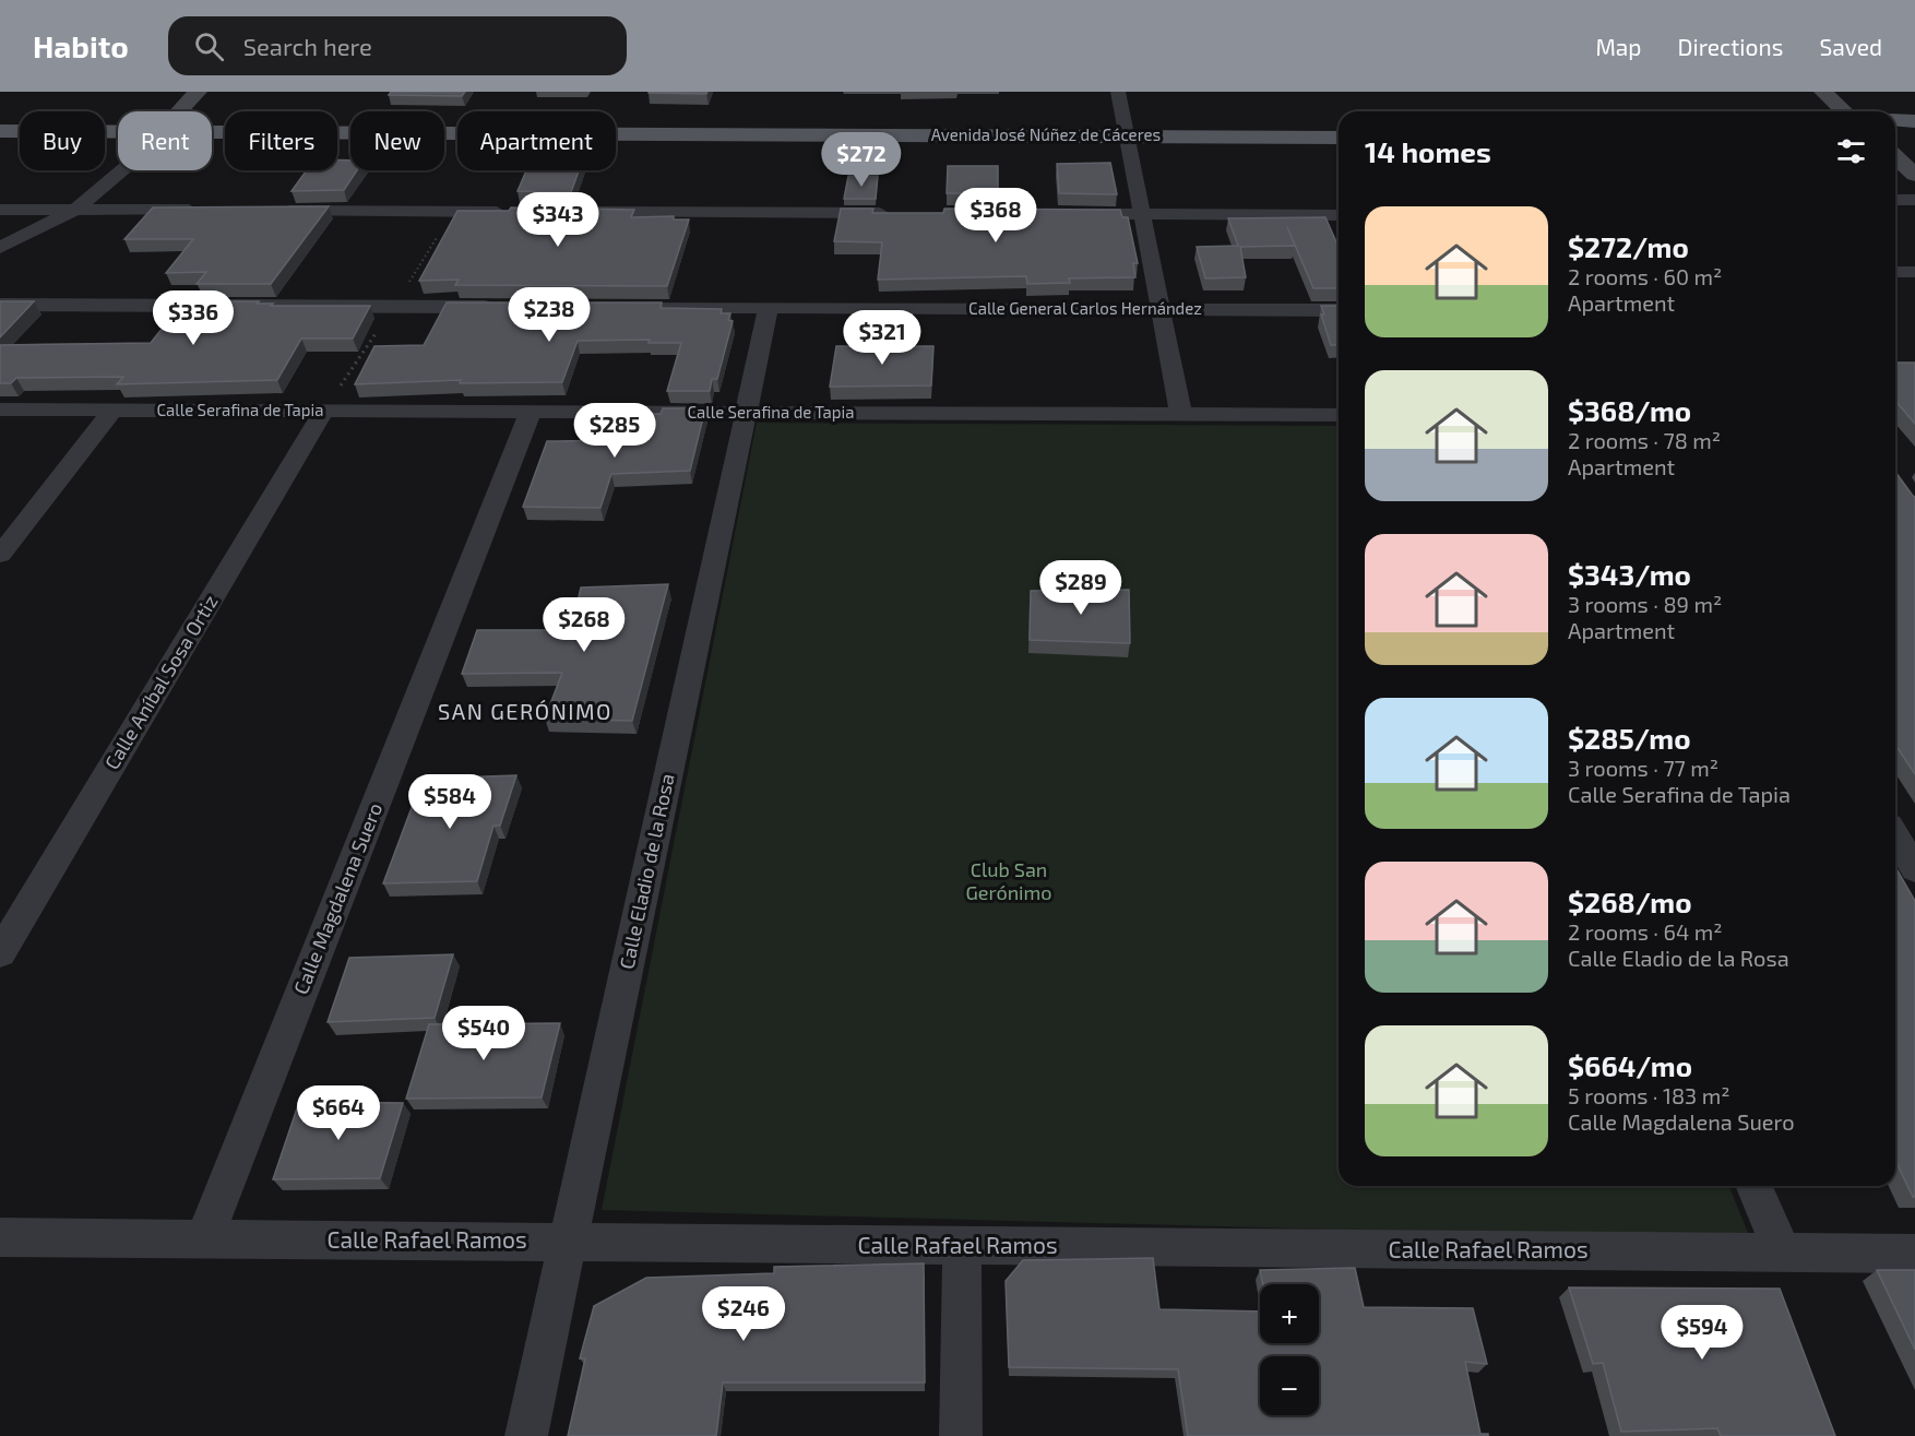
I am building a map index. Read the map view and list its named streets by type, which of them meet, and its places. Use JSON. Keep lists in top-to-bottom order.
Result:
{
  "streets": {
    "main road": ["Avenida José Núñez de Cáceres"],
    "street": [
      "Calle General Carlos Hernández",
      "Calle Serafina de Tapia",
      "Calle Aníbal Sosa Ortiz",
      "Calle Eladio de la Rosa",
      "Calle Magdalena Suero",
      "Calle Rafael Ramos"
    ]
  },
  "crossings": [
    ["Calle General Carlos Hernández", "Calle Eladio de la Rosa"],
    ["Calle Serafina de Tapia", "Calle Aníbal Sosa Ortiz"],
    ["Calle Serafina de Tapia", "Calle Eladio de la Rosa"],
    ["Calle Serafina de Tapia", "Calle Magdalena Suero"],
    ["Calle Eladio de la Rosa", "Calle Rafael Ramos"],
    ["Calle Magdalena Suero", "Calle Rafael Ramos"]
  ],
  "districts": ["SAN GERÓNIMO"],
  "parks": ["Club San Gerónimo"],
  "page": {
    "header": "Habito",
    "search": "Search here",
    "nav": ["Map", "Directions", "Saved"],
    "chip": [
      "Buy",
      "Rent",
      "Filters",
      "New",
      "Apartment"
    ],
    "heading": "14 homes",
    "price": [
      "$272",
      "$368",
      "$343",
      "$238",
      "$336",
      "$321",
      "$285",
      "$289",
      "$268",
      "$584",
      "$540",
      "$664",
      "$246",
      "$594"
    ],
    "list": [
      {
        "name": "$272/mo",
        "note": "2 rooms · 60 m² · Apartment"
      },
      {
        "name": "$368/mo",
        "note": "2 rooms · 78 m² · Apartment"
      },
      {
        "name": "$343/mo",
        "note": "3 rooms · 89 m² · Apartment"
      },
      {
        "name": "$285/mo",
        "note": "3 rooms · 77 m² · Calle Serafina de Tapia"
      },
      {
        "name": "$268/mo",
        "note": "2 rooms · 64 m² · Calle Eladio de la Rosa"
      },
      {
        "name": "$664/mo",
        "note": "5 rooms · 183 m² · Calle Magdalena Suero"
      }
    ],
    "map_buttons": ["+", "−"]
  }
}
